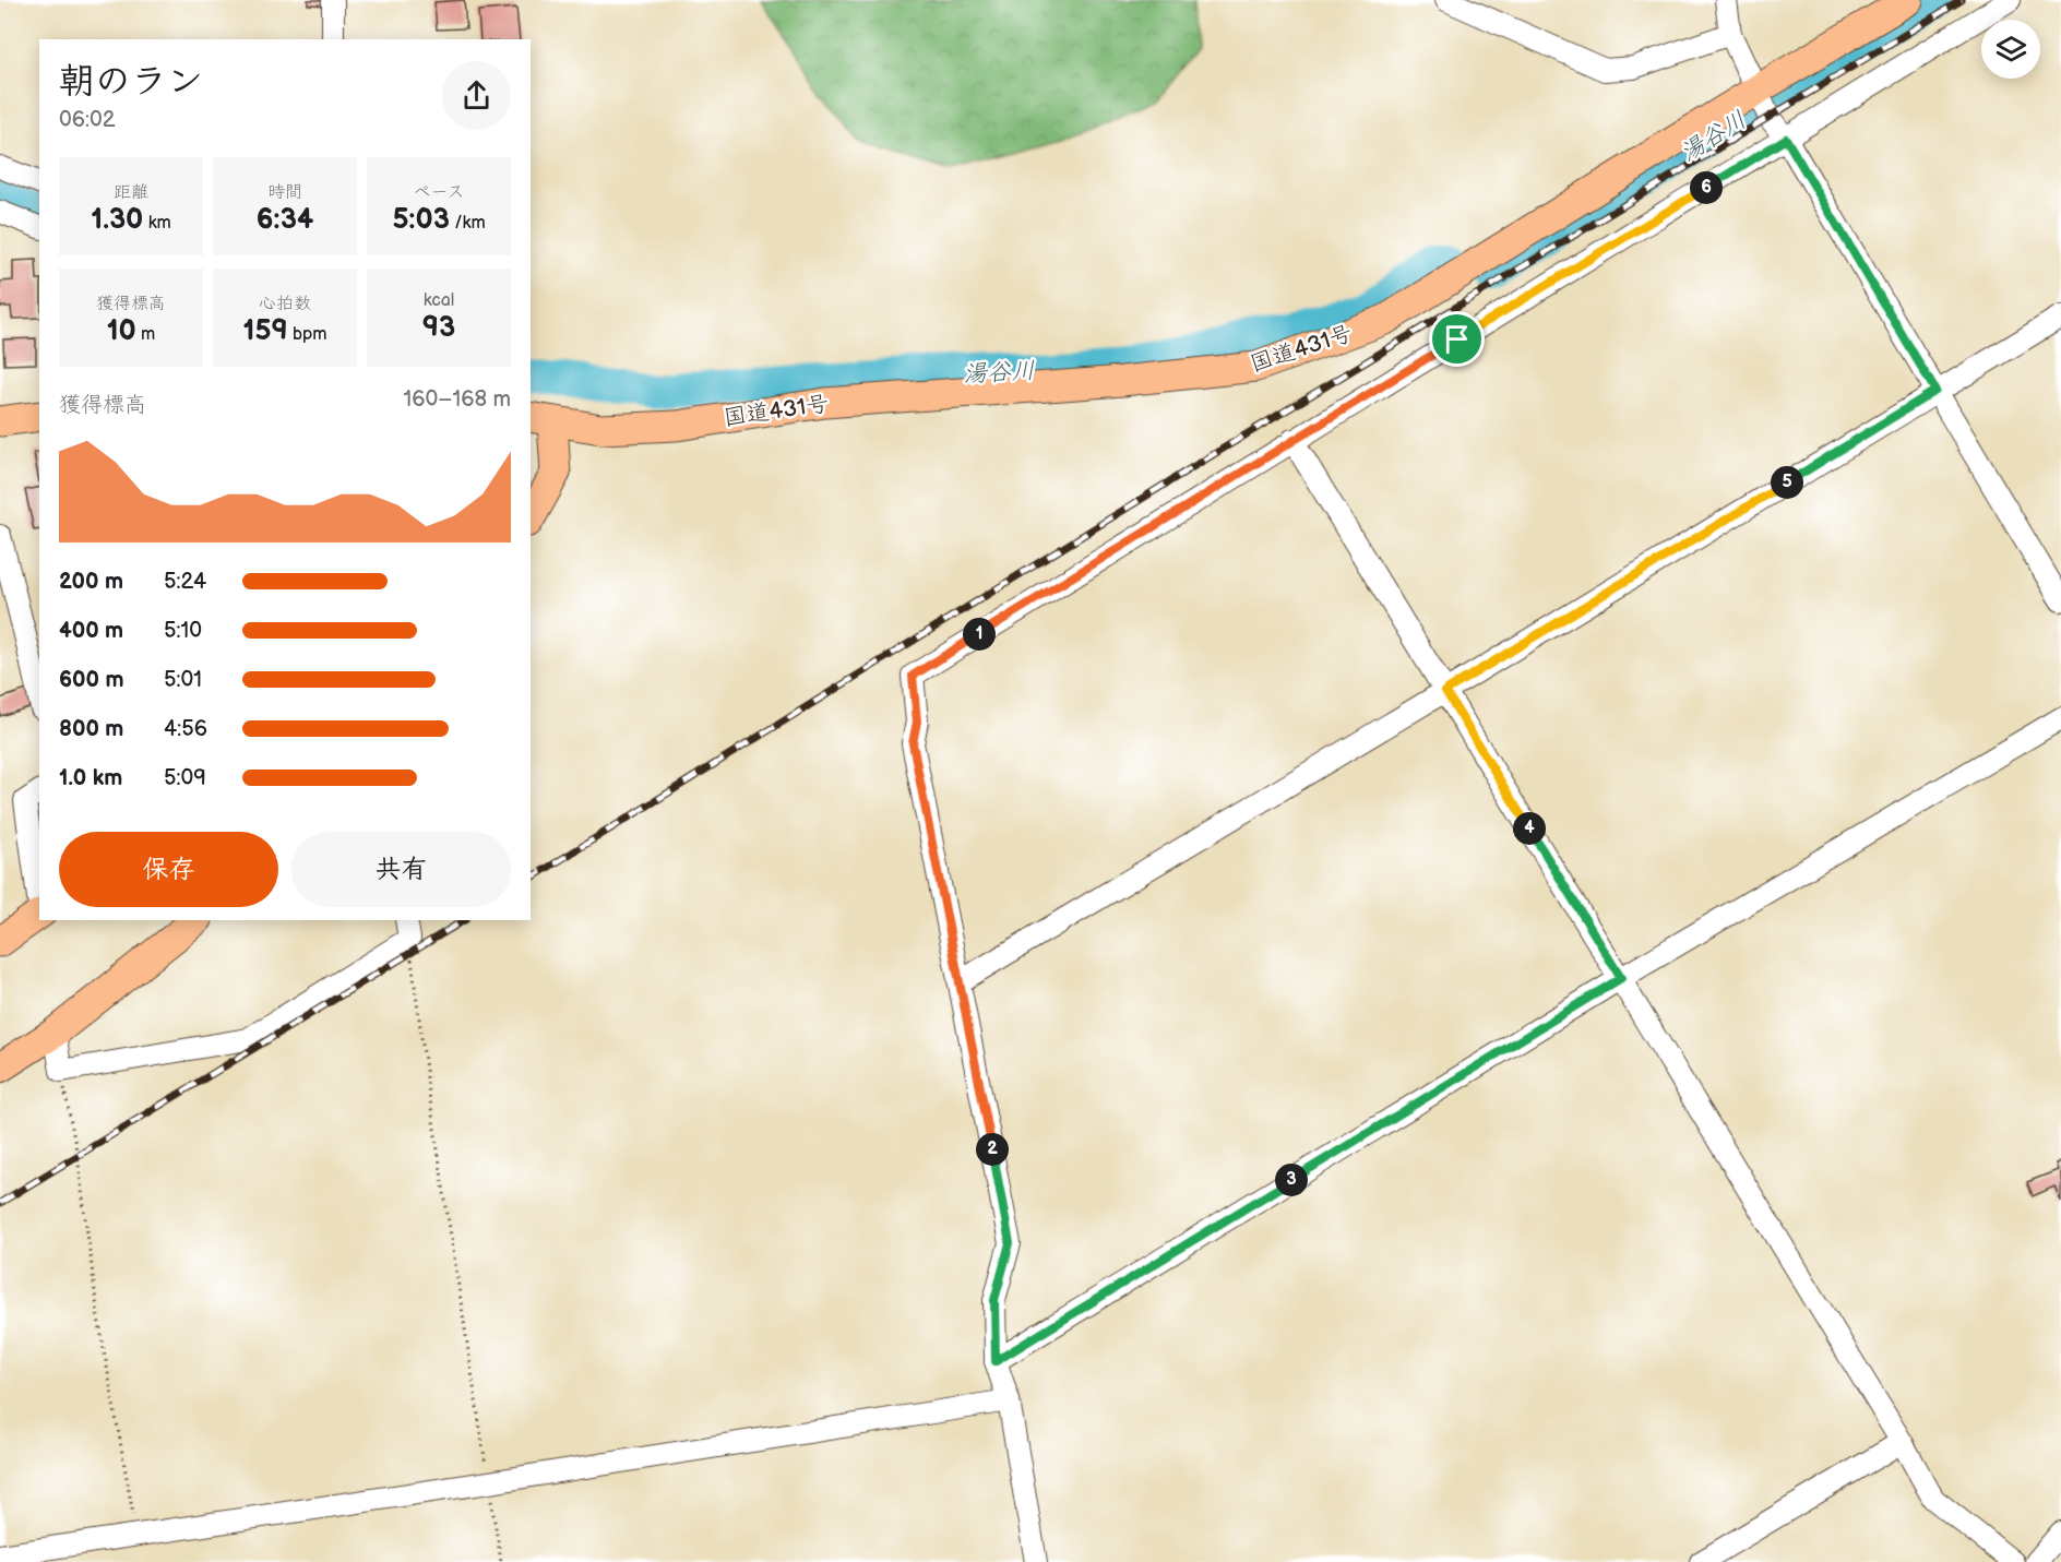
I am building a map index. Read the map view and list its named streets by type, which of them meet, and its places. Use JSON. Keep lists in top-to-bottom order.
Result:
{
  "streets": {
    "highway": ["国道431号"]
  },
  "water": ["湯谷川"],
  "page": {
    "heading": ["朝のラン", "06:02"],
    "stats": [
      ["距離", "1.30 km"],
      ["時間", "6:34"],
      ["ペース", "5:03 /km"],
      ["獲得標高", "10 m"],
      ["心拍数", "159 bpm"],
      ["kcal", "93"]
    ],
    "pins": [
      "6",
      "5",
      "1",
      "4",
      "2",
      "3"
    ],
    "chart": ["獲得標高", "160–168 m"],
    "list": [
      {
        "name": "200 m",
        "note": "5:24"
      },
      {
        "name": "400 m",
        "note": "5:10"
      },
      {
        "name": "600 m",
        "note": "5:01"
      },
      {
        "name": "800 m",
        "note": "4:56"
      },
      {
        "name": "1.0 km",
        "note": "5:09"
      }
    ],
    "buttons": ["保存", "共有"]
  }
}
